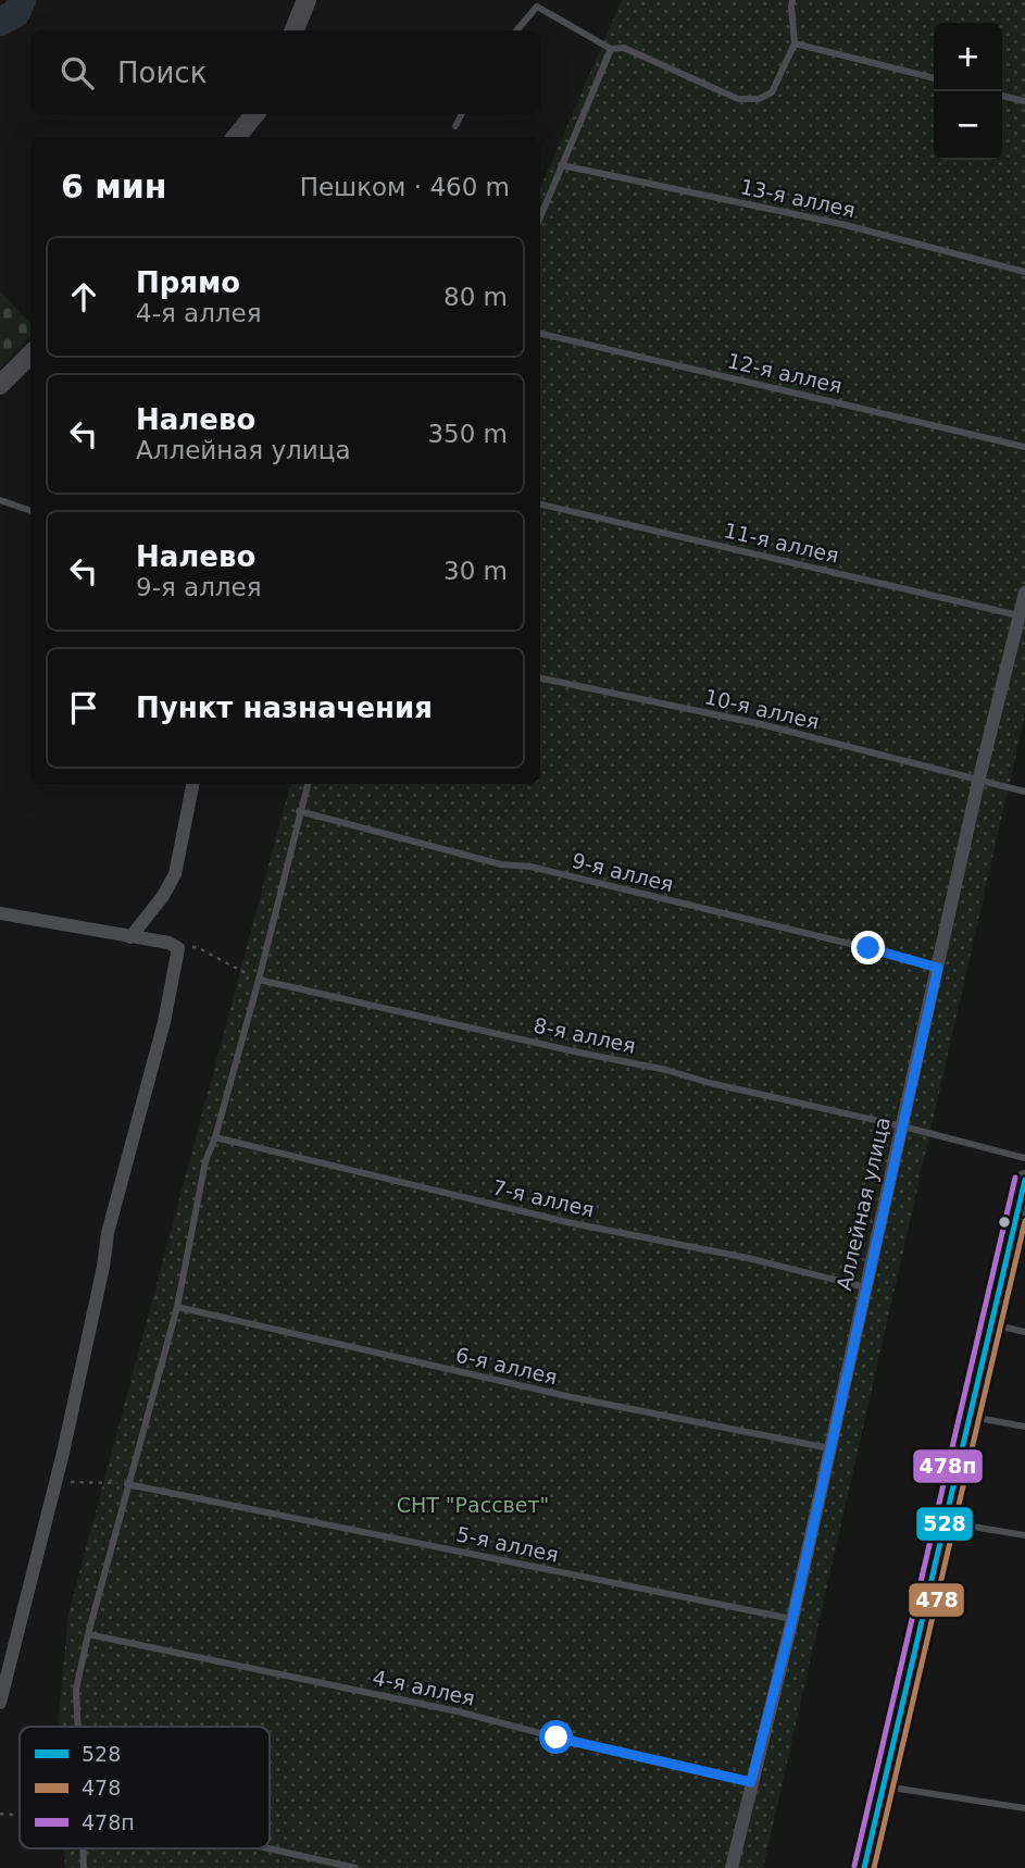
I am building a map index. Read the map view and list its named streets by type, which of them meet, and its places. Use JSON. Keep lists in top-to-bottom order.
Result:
{
  "streets": {
    "street": ["Аллейная улица"],
    "lane": [
      "13-я аллея",
      "12-я аллея",
      "11-я аллея",
      "10-я аллея",
      "9-я аллея",
      "8-я аллея",
      "7-я аллея",
      "6-я аллея",
      "5-я аллея",
      "4-я аллея"
    ]
  },
  "crossings": [
    ["11-я аллея", "Аллейная улица"],
    ["10-я аллея", "Аллейная улица"],
    ["9-я аллея", "Аллейная улица"],
    ["8-я аллея", "Аллейная улица"],
    ["7-я аллея", "Аллейная улица"],
    ["Аллейная улица", "6-я аллея"],
    ["Аллейная улица", "5-я аллея"],
    ["Аллейная улица", "4-я аллея"]
  ],
  "parks": ["СНТ \"Рассвет\""],
  "lines": ["transit line 478п", "transit line 528", "transit line 478"],
  "legend": ["528", "478", "478п"],
  "page": {
    "map_buttons": ["+", "−"],
    "search": "Поиск",
    "heading": ["6 мин", "Пешком · 460 m"],
    "list": [
      ["Прямо", "4-я аллея", "80 m"],
      ["Налево", "Аллейная улица", "350 m"],
      ["Налево", "9-я аллея", "30 m"],
      "Пункт назначения"
    ]
  }
}
